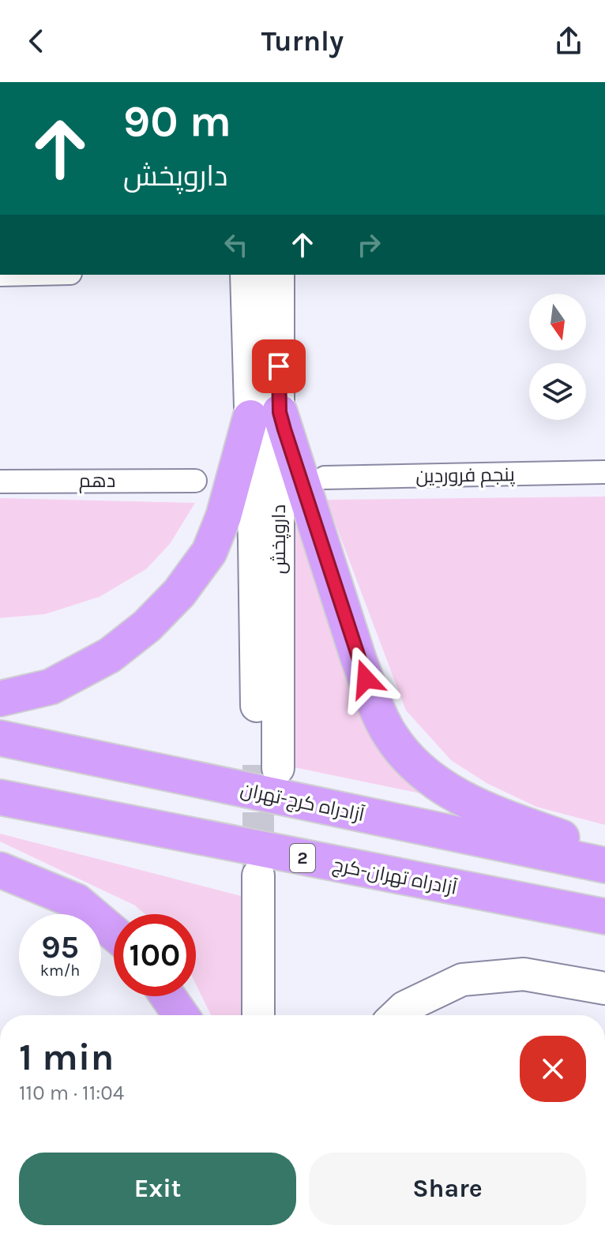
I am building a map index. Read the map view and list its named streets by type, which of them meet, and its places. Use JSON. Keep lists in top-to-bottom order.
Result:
{
  "streets": {
    "highway": ["آزادراه کرج-تهران", "2", "آزادراه تهران-کرج"],
    "street": ["پنجم فروردین", "دهم", "داروپخش"]
  },
  "north": "bottom",
  "page": {
    "header": "Turnly",
    "turn": ["90 m", "داروپخش"],
    "speed": "95 km/h",
    "limit": "100",
    "heading": ["1 min", "110 m · 11:04"],
    "buttons": ["Exit", "Share"]
  }
}
